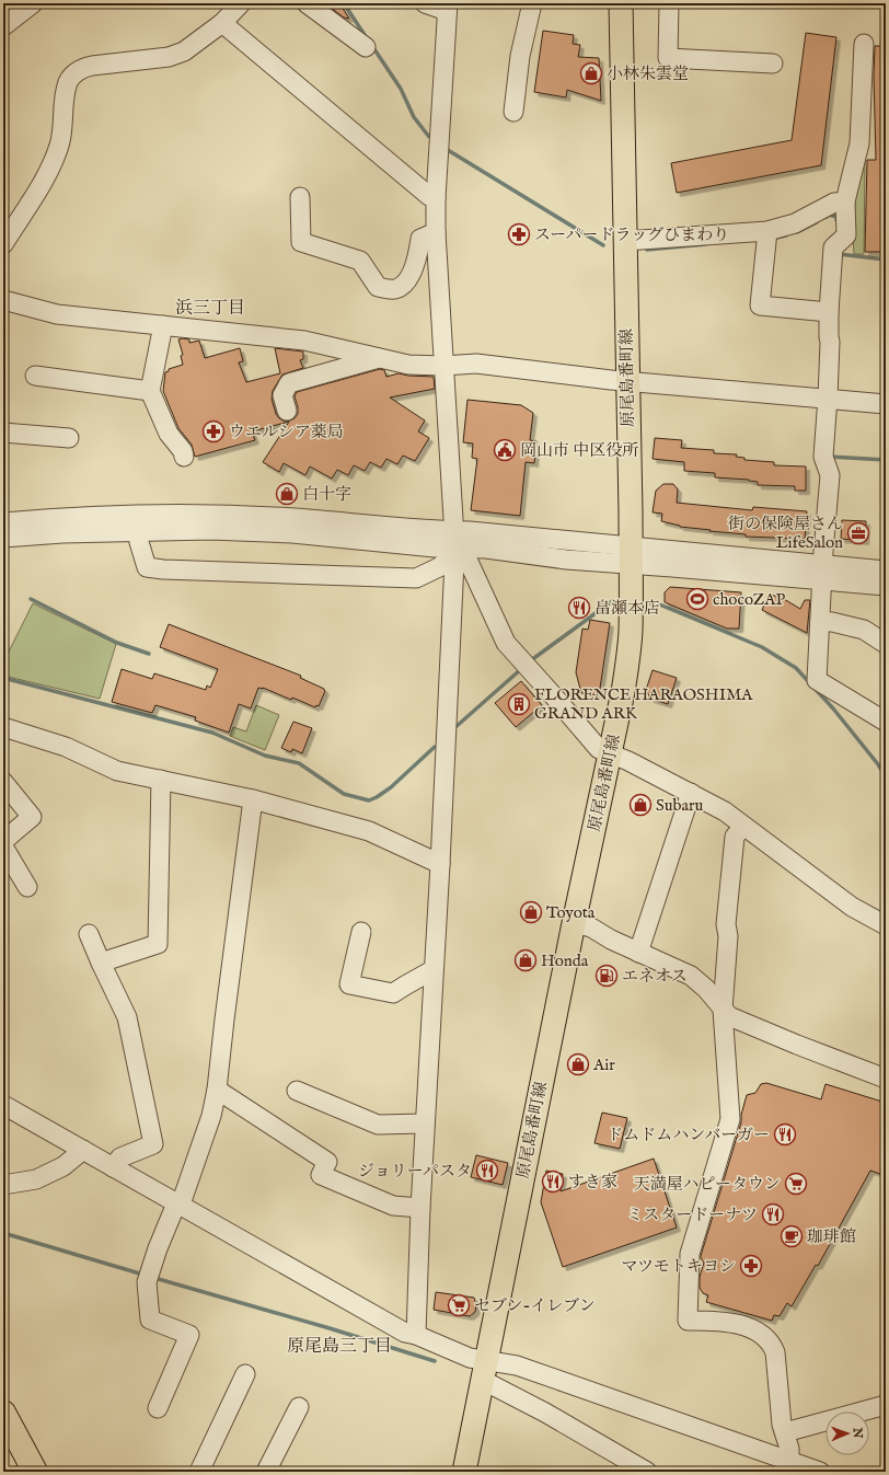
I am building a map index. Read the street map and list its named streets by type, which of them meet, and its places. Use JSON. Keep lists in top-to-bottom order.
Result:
{
  "streets": {
    "main road": ["原尾島番町線"]
  },
  "districts": ["浜三丁目", "原尾島三丁目"],
  "places": {
    "shop": [
      "小林朱雲堂",
      "白十字",
      "Subaru",
      "Toyota",
      "Honda",
      "Air"
    ],
    "pharmacy": ["スーパードラッグひまわり", "ウエルシア薬局", "マツモトキヨシ"],
    "public building": ["岡山市 中区役所"],
    "office": ["街の保険屋さん LifeSalon"],
    "sports": ["chocoZAP"],
    "restaurant": [
      "畠瀬本店",
      "ドムドムハンバーガー",
      "ジョリーパスタ",
      "すき家",
      "ミスタードーナツ"
    ],
    "building": ["FLORENCE HARAOSHIMA GRAND ARK"],
    "fuel station": ["エネオス"],
    "supermarket": ["天満屋ハピータウン", "セブン-イレブン"],
    "cafe": ["珈琲館"]
  },
  "north": "right"
}
